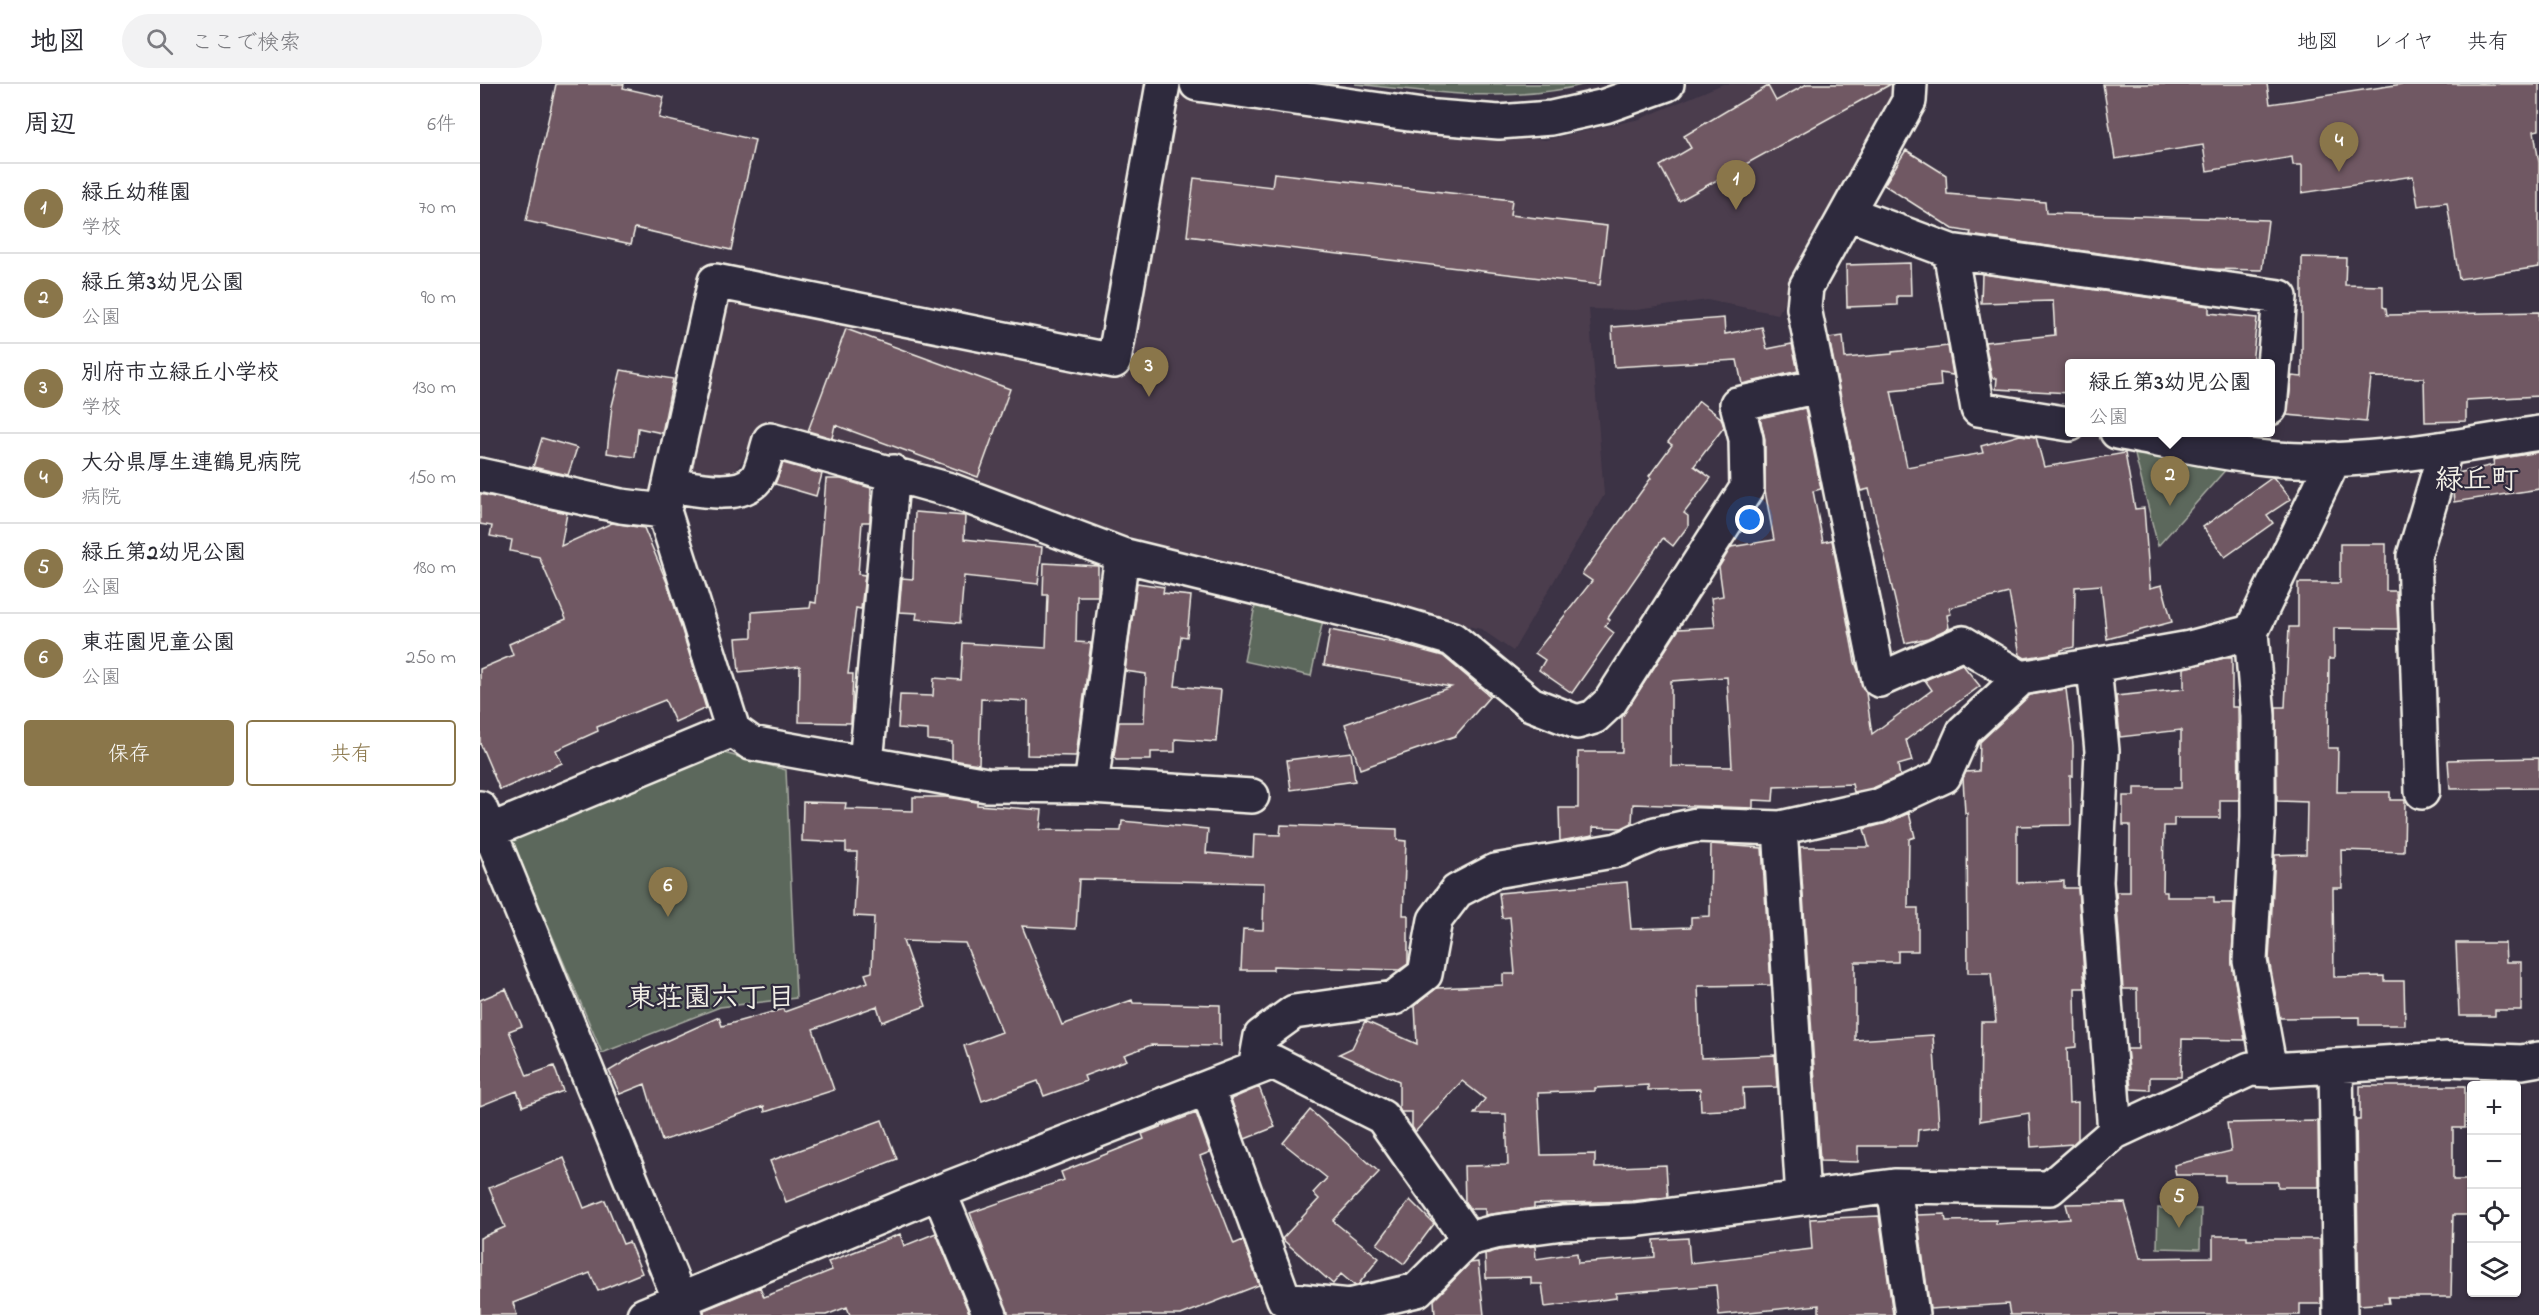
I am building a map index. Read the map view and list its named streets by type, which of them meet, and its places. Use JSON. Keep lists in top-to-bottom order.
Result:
{
  "districts": ["緑丘町", "東荘園六丁目"],
  "page": {
    "header": "地図",
    "search": "ここで検索",
    "nav": ["地図", "レイヤ", "共有"],
    "heading": ["周辺", "6件"],
    "pins": [
      "4",
      "1",
      "3",
      "2",
      "6",
      "5"
    ],
    "list": [
      {
        "mark": "1",
        "name": "緑丘幼稚園",
        "note": "学校",
        "value": "70 m"
      },
      {
        "mark": "2",
        "name": "緑丘第3幼児公園",
        "note": "公園",
        "value": "90 m"
      },
      {
        "mark": "3",
        "name": "別府市立緑丘小学校",
        "note": "学校",
        "value": "130 m"
      },
      {
        "mark": "4",
        "name": "大分県厚生連鶴見病院",
        "note": "病院",
        "value": "150 m"
      },
      {
        "mark": "5",
        "name": "緑丘第2幼児公園",
        "note": "公園",
        "value": "180 m"
      },
      {
        "mark": "6",
        "name": "東荘園児童公園",
        "note": "公園",
        "value": "250 m"
      }
    ],
    "popup": ["緑丘第3幼児公園", "公園"],
    "buttons": ["保存", "共有"],
    "map_buttons": ["+", "−"]
  }
}
